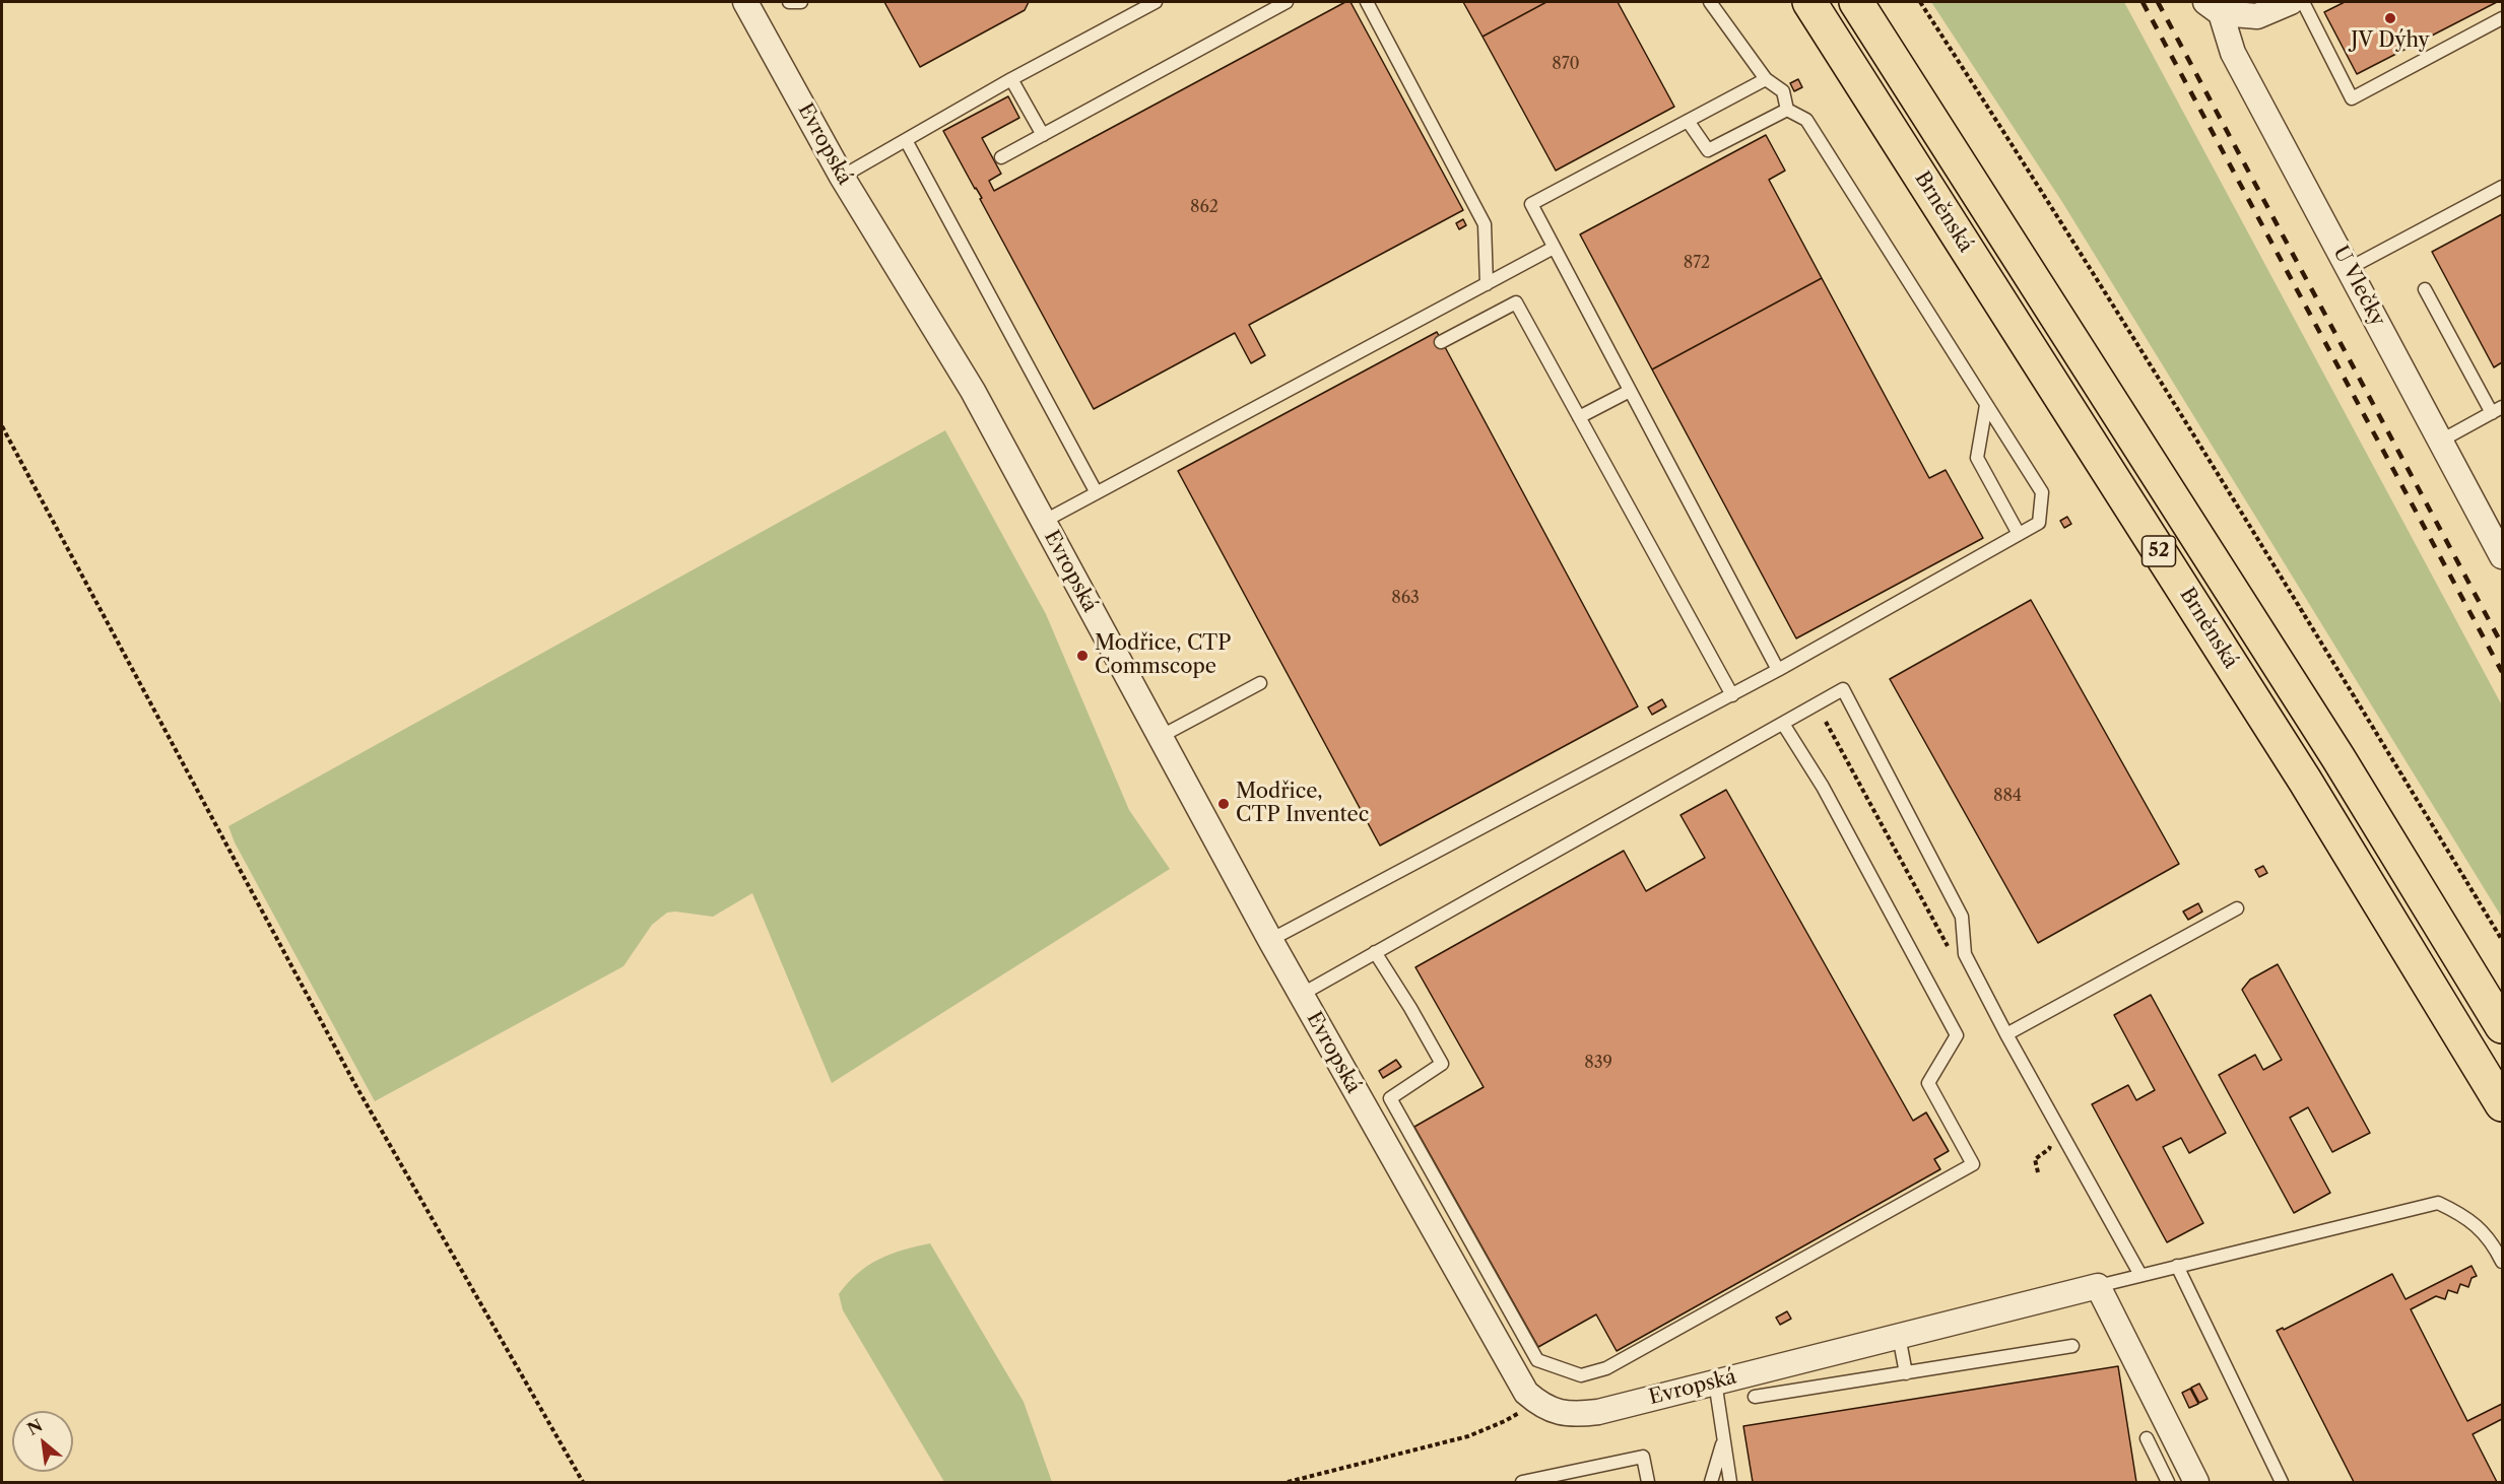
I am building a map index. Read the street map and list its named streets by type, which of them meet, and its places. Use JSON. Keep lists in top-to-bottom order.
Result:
{
  "streets": {
    "highway": ["Brněnská", "52"],
    "street": ["Evropská", "U Vlečky"]
  },
  "places": ["JV Dýhy", "Modřice, CTP Commscope", "Modřice, CTP Inventec"],
  "house_numbers": [
    "870",
    "862",
    "872",
    "863",
    "884",
    "839"
  ],
  "north": "top left"
}
